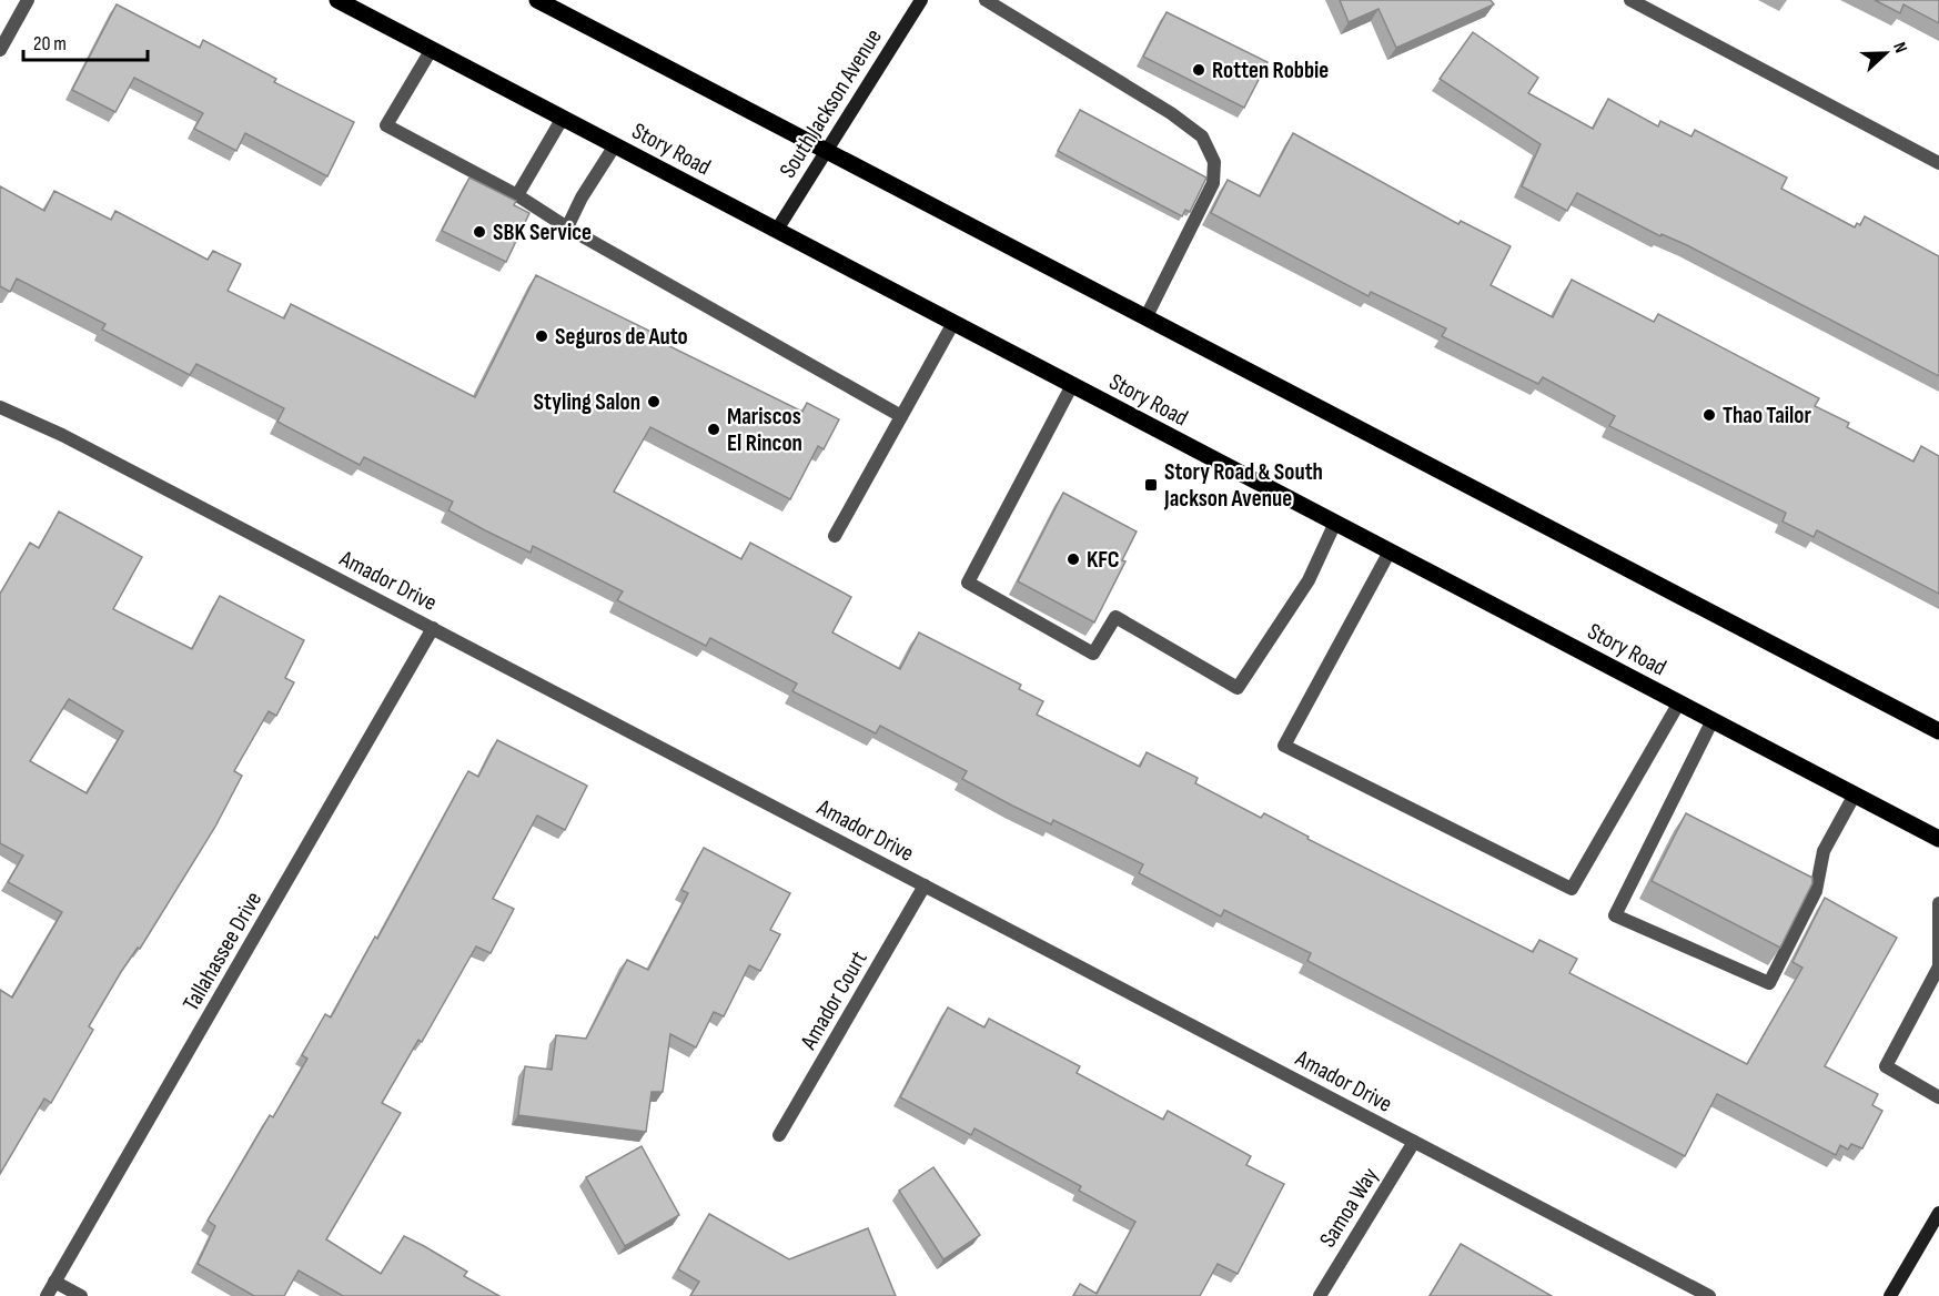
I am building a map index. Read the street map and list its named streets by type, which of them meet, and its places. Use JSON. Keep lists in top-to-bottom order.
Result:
{
  "streets": {
    "main road": ["South Jackson Avenue", "Story Road"],
    "street": [
      "Amador Drive",
      "Tallahassee Drive",
      "Amador Court",
      "Samoa Way"
    ]
  },
  "crossings": [
    ["South Jackson Avenue", "Story Road"],
    ["Amador Drive", "Tallahassee Drive"],
    ["Amador Drive", "Amador Court"],
    ["Amador Drive", "Samoa Way"]
  ],
  "places": {
    "other": [
      "Rotten Robbie",
      "SBK Service",
      "Seguros de Auto",
      "Styling Salon",
      "Thao Tailor",
      "Mariscos El Rincon",
      "KFC"
    ],
    "transit": ["Story Road & South Jackson Avenue"]
  },
  "scale_bar": "20 m",
  "north": "right"
}
